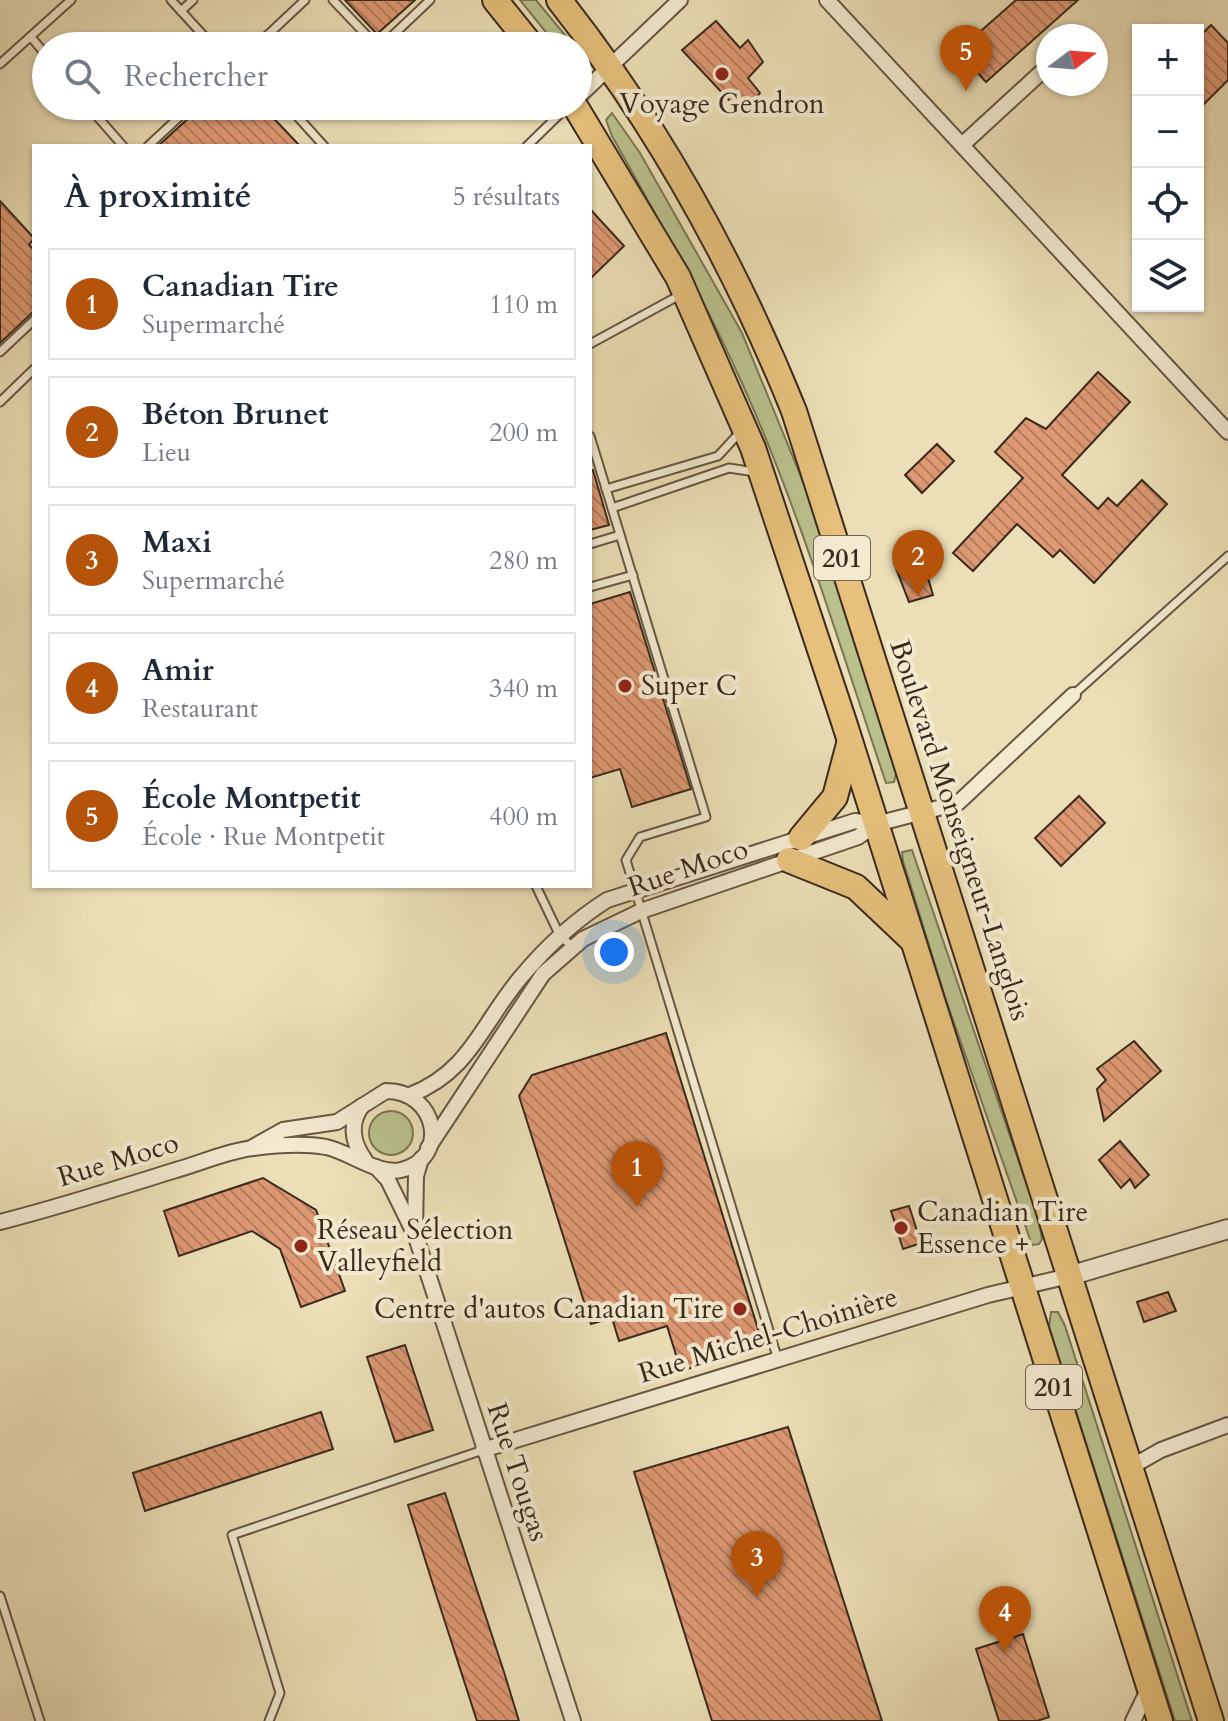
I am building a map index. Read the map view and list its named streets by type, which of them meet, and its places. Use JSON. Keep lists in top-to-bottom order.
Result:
{
  "streets": {
    "highway": ["201", "Boulevard Monseigneur-Langlois"],
    "street": ["Rue Moco", "Rue Michel-Choinière", "Rue Tougas"]
  },
  "crossings": [
    ["201", "Rue Moco"],
    ["201", "Rue Michel-Choinière"],
    ["Boulevard Monseigneur-Langlois", "Rue Moco"],
    ["Boulevard Monseigneur-Langlois", "Rue Michel-Choinière"],
    ["Rue Moco", "Rue Tougas"],
    ["Rue Michel-Choinière", "Rue Tougas"]
  ],
  "places": [
    "Voyage Gendron",
    "Super C",
    "Canadian Tire Essence +",
    "Réseau Sélection Valleyfield",
    "Centre d'autos Canadian Tire"
  ],
  "north": "right",
  "page": {
    "map_buttons": ["+", "−"],
    "pins": [
      "5",
      "2",
      "1",
      "3",
      "4"
    ],
    "search": "Rechercher",
    "heading": ["À proximité", "5 résultats"],
    "list": [
      {
        "mark": "1",
        "name": "Canadian Tire",
        "note": "Supermarché",
        "value": "110 m"
      },
      {
        "mark": "2",
        "name": "Béton Brunet",
        "note": "Lieu",
        "value": "200 m"
      },
      {
        "mark": "3",
        "name": "Maxi",
        "note": "Supermarché",
        "value": "280 m"
      },
      {
        "mark": "4",
        "name": "Amir",
        "note": "Restaurant",
        "value": "340 m"
      },
      {
        "mark": "5",
        "name": "École Montpetit",
        "note": "École · Rue Montpetit",
        "value": "400 m"
      }
    ]
  }
}
